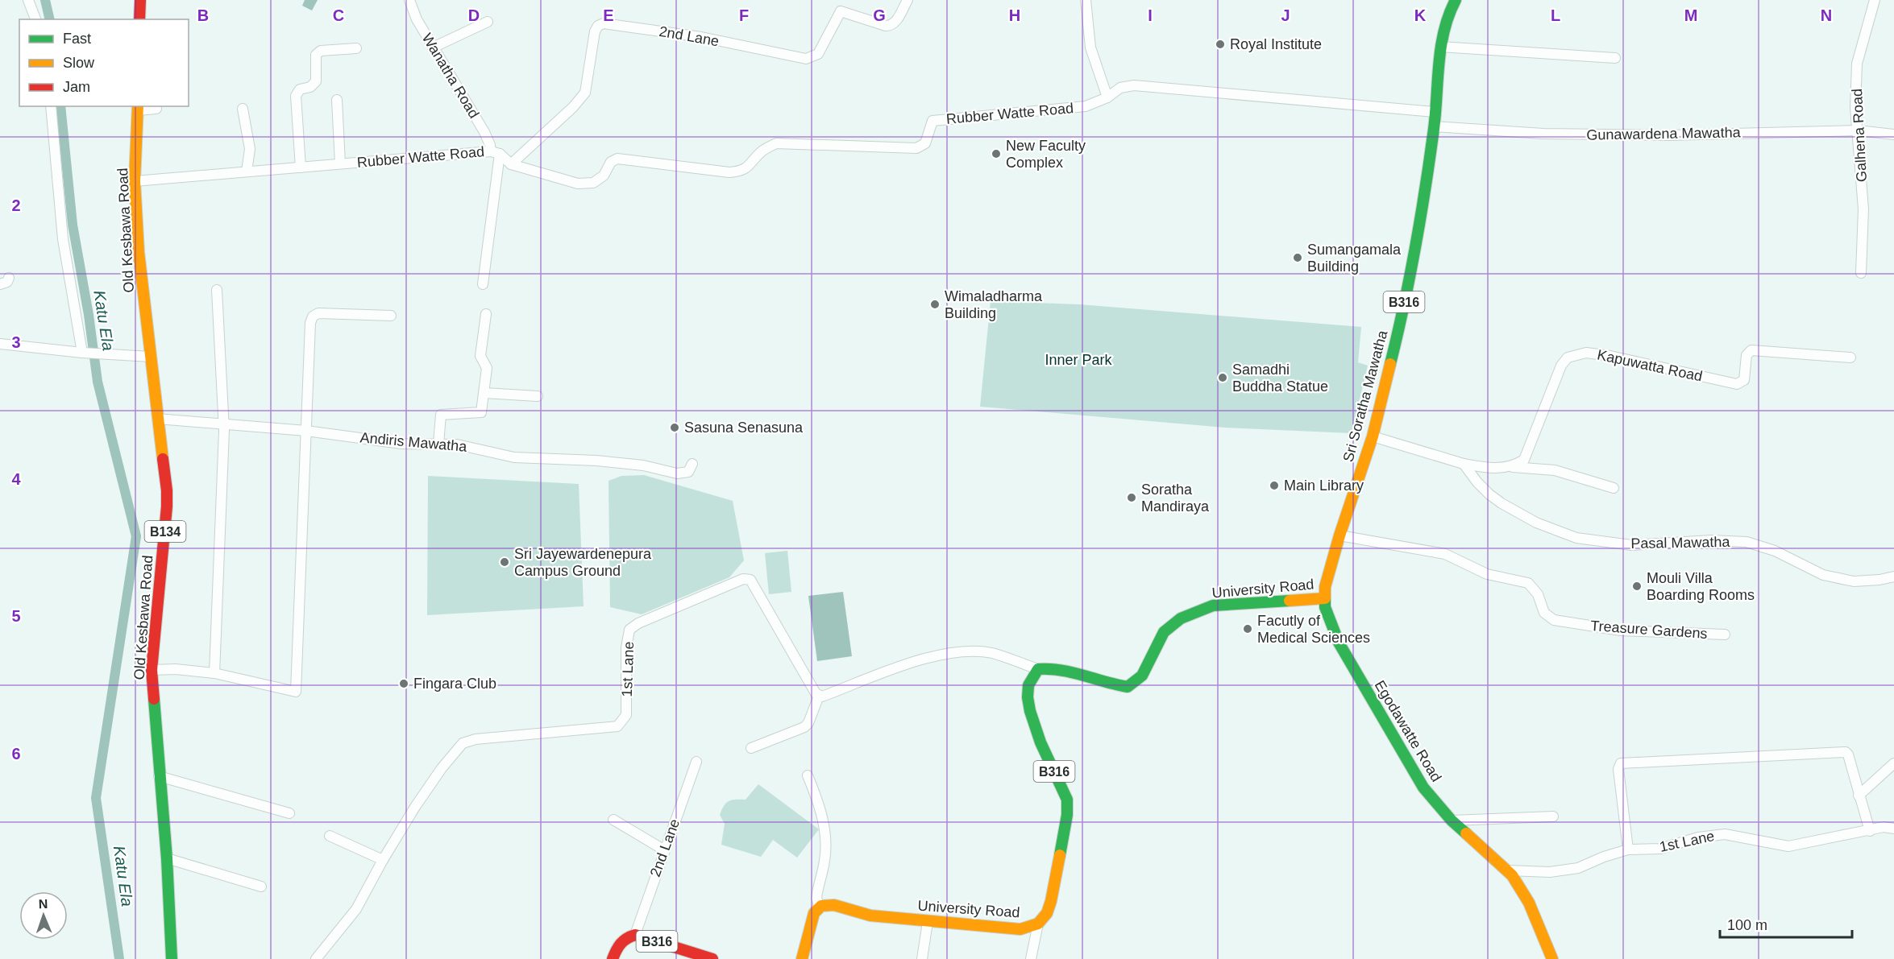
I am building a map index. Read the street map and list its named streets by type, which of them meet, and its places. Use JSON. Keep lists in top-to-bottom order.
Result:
{
  "streets": {
    "main road": [
      "Old Kesbawa Road",
      "B316",
      "Sri Soratha Mawatha",
      "B134",
      "University Road",
      "Egodawatte Road"
    ],
    "street": [
      "2nd Lane",
      "Wanatha Road",
      "Rubber Watte Road",
      "Gunawardena Mawatha",
      "Galhena Road",
      "Kapuwatta Road",
      "Andiris Mawatha",
      "Pasal Mawatha",
      "Treasure Gardens",
      "1st Lane"
    ]
  },
  "crossings": [
    ["2nd Lane", "Rubber Watte Road"],
    ["2nd Lane", "B316"],
    ["Wanatha Road", "Rubber Watte Road"],
    ["Rubber Watte Road", "Old Kesbawa Road"],
    ["Rubber Watte Road", "Sri Soratha Mawatha"],
    ["Gunawardena Mawatha", "Galhena Road"],
    ["Gunawardena Mawatha", "Sri Soratha Mawatha"],
    ["Old Kesbawa Road", "Andiris Mawatha"],
    ["Sri Soratha Mawatha", "University Road"],
    ["Sri Soratha Mawatha", "Treasure Gardens"],
    ["Sri Soratha Mawatha", "Egodawatte Road"],
    ["University Road", "Egodawatte Road"],
    ["1st Lane", "Egodawatte Road"]
  ],
  "water": ["Katu Ela"],
  "parks": ["Inner Park"],
  "places": [
    "Royal Institute",
    "New Faculty Complex",
    "Sumangamala Building",
    "Wimaladharma Building",
    "Samadhi Buddha Statue",
    "Sasuna Senasuna",
    "Main Library",
    "Soratha Mandiraya",
    "Sri Jayewardenepura Campus Ground",
    "Mouli Villa Boarding Rooms",
    "Facutly of Medical Sciences",
    "Fingara Club"
  ],
  "legend": ["Fast", "Slow", "Jam"],
  "scale_bar": "100 m",
  "north": "top",
  "grid": {
    "columns": [
      "B",
      "C",
      "D",
      "E",
      "F",
      "G",
      "H",
      "I",
      "J",
      "K",
      "L",
      "M",
      "N"
    ],
    "rows": [
      "2",
      "3",
      "4",
      "5",
      "6"
    ]
  }
}
